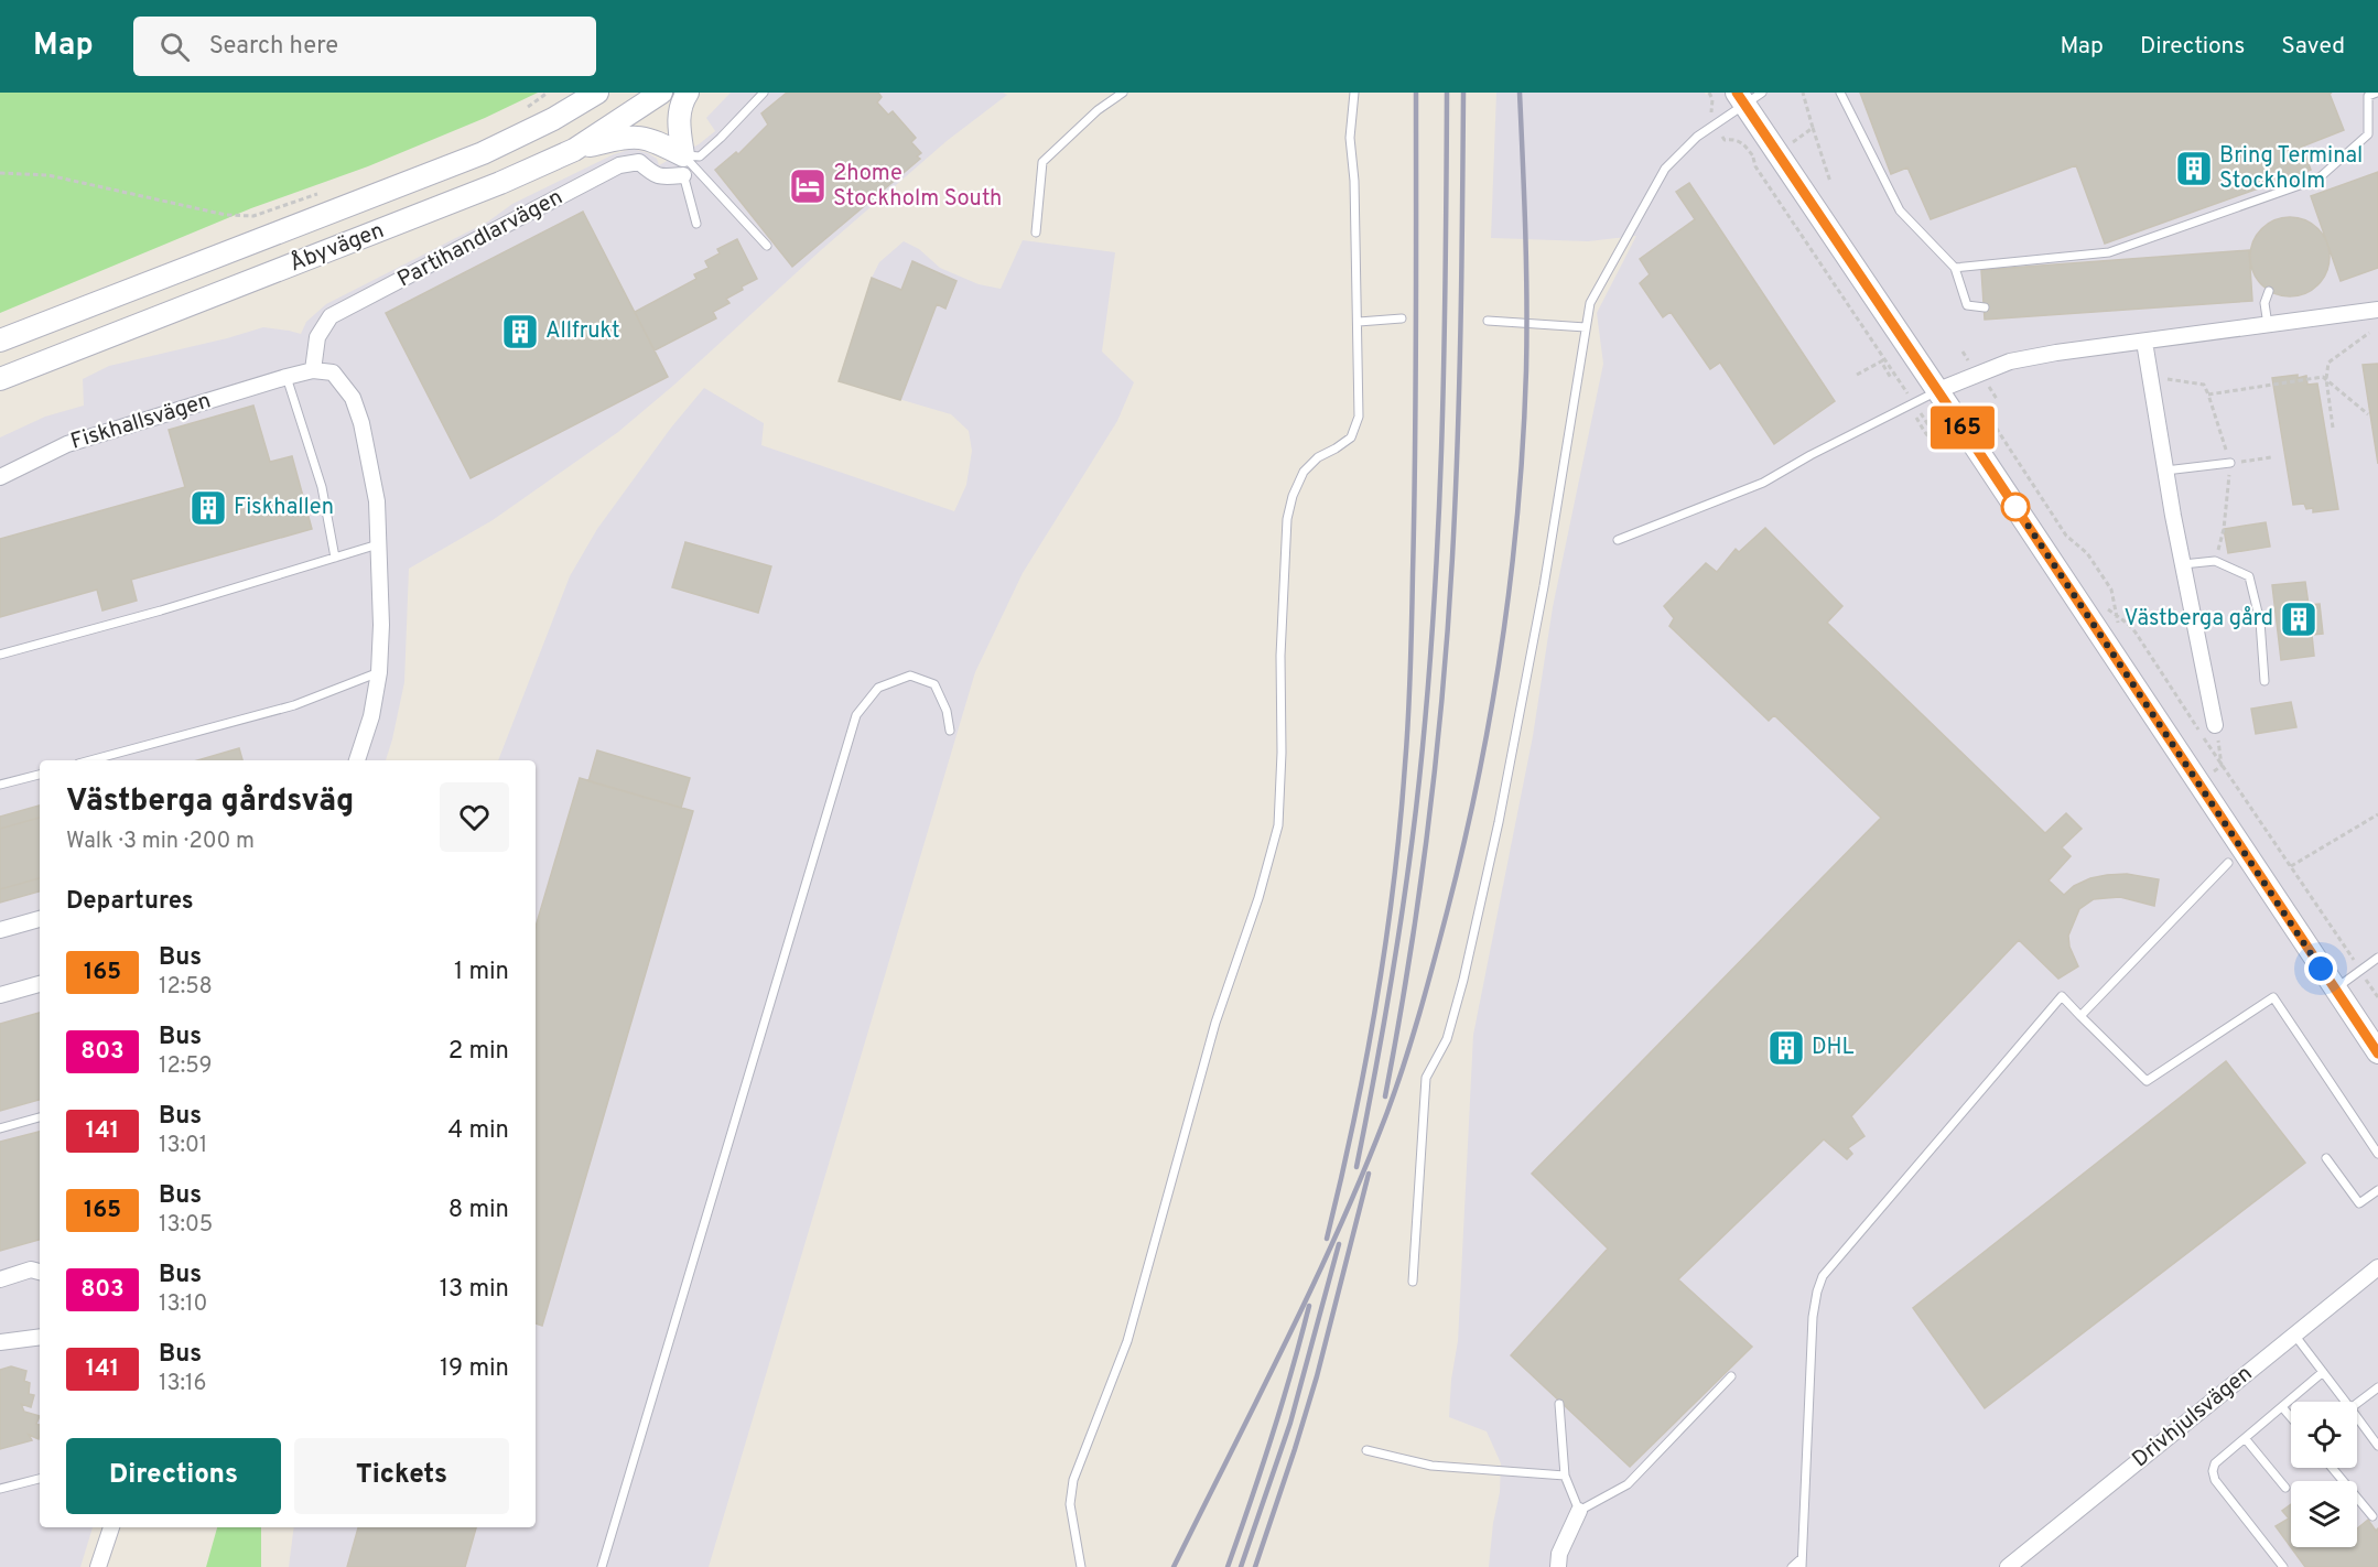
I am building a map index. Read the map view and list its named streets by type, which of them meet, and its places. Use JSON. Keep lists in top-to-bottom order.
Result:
{
  "streets": {
    "street": [
      "Partihandlarvägen",
      "Åbyvägen",
      "Fiskhallsvägen",
      "Drivhjulsvägen"
    ]
  },
  "places": {
    "building": [
      "Bring Terminal Stockholm",
      "Allfrukt",
      "Fiskhallen",
      "Västberga gård",
      "DHL"
    ],
    "hotel": ["2home Stockholm South"]
  },
  "lines": ["bus line 165"],
  "page": {
    "header": "Map",
    "search": "Search here",
    "nav": ["Map", "Directions", "Saved"],
    "on_map": "165",
    "heading": [
      ["Västberga gårdsväg", "Walk · 3 min · 200 m"],
      "Departures"
    ],
    "list": [
      {
        "mark": "165",
        "name": "Bus",
        "note": "12:58",
        "value": "1 min"
      },
      {
        "mark": "803",
        "name": "Bus",
        "note": "12:59",
        "value": "2 min"
      },
      {
        "mark": "141",
        "name": "Bus",
        "note": "13:01",
        "value": "4 min"
      },
      {
        "mark": "165",
        "name": "Bus",
        "note": "13:05",
        "value": "8 min"
      },
      {
        "mark": "803",
        "name": "Bus",
        "note": "13:10",
        "value": "13 min"
      },
      {
        "mark": "141",
        "name": "Bus",
        "note": "13:16",
        "value": "19 min"
      }
    ],
    "buttons": ["Directions", "Tickets"]
  }
}
